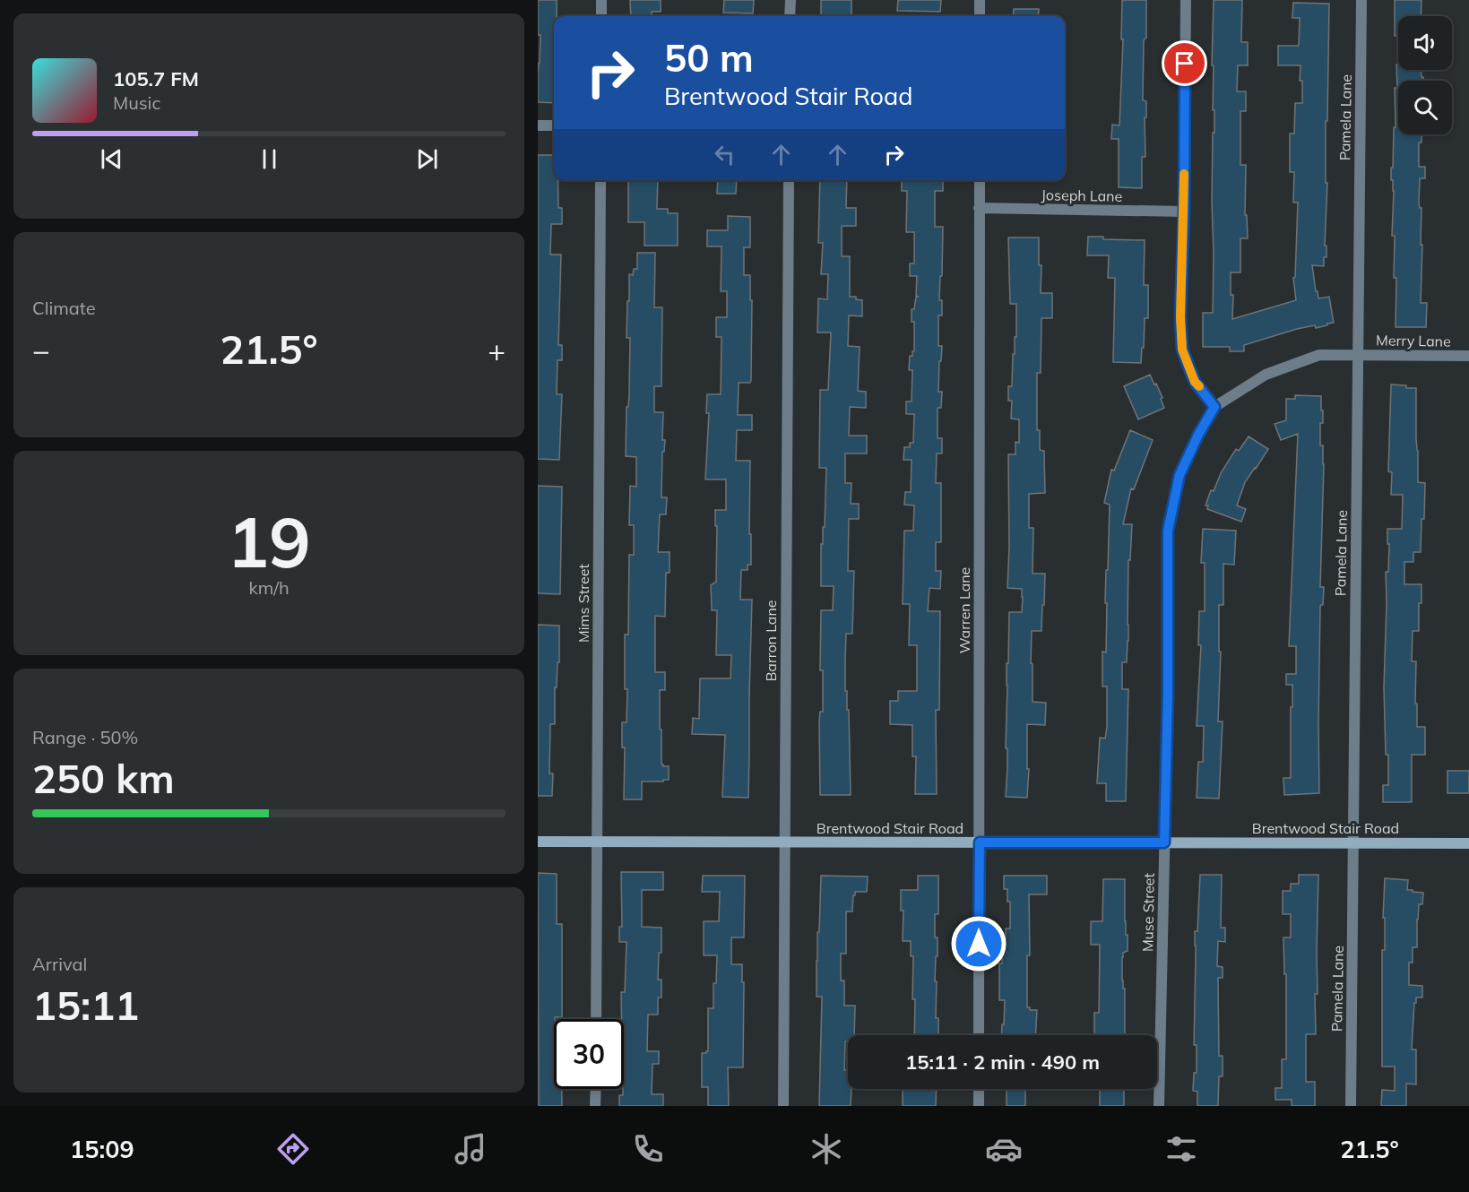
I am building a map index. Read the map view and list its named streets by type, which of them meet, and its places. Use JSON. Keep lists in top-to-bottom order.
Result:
{
  "streets": {
    "main road": ["Brentwood Stair Road"],
    "street": [
      "Pamela Lane",
      "Joseph Lane",
      "Merry Lane",
      "Mims Street",
      "Warren Lane",
      "Barron Lane",
      "Muse Street"
    ]
  },
  "crossings": [
    ["Pamela Lane", "Merry Lane"],
    ["Pamela Lane", "Brentwood Stair Road"],
    ["Pamela Lane", "Muse Street"],
    ["Joseph Lane", "Warren Lane"],
    ["Merry Lane", "Muse Street"],
    ["Mims Street", "Brentwood Stair Road"],
    ["Warren Lane", "Brentwood Stair Road"],
    ["Barron Lane", "Brentwood Stair Road"],
    ["Brentwood Stair Road", "Muse Street"]
  ],
  "page": {
    "turn": ["50 m", "Brentwood Stair Road"],
    "song": ["105.7 FM", "Music"],
    "tile": [
      "Climate",
      ["19", "km/h"],
      ["Range · 50%", "250 km"],
      ["Arrival", "15:11"]
    ],
    "heat": ["−", "21.5°", "+"],
    "limit": "30",
    "trip": "15:11 · 2 min · 490 m",
    "tabs": ["15:09", "21.5°"]
  }
}
